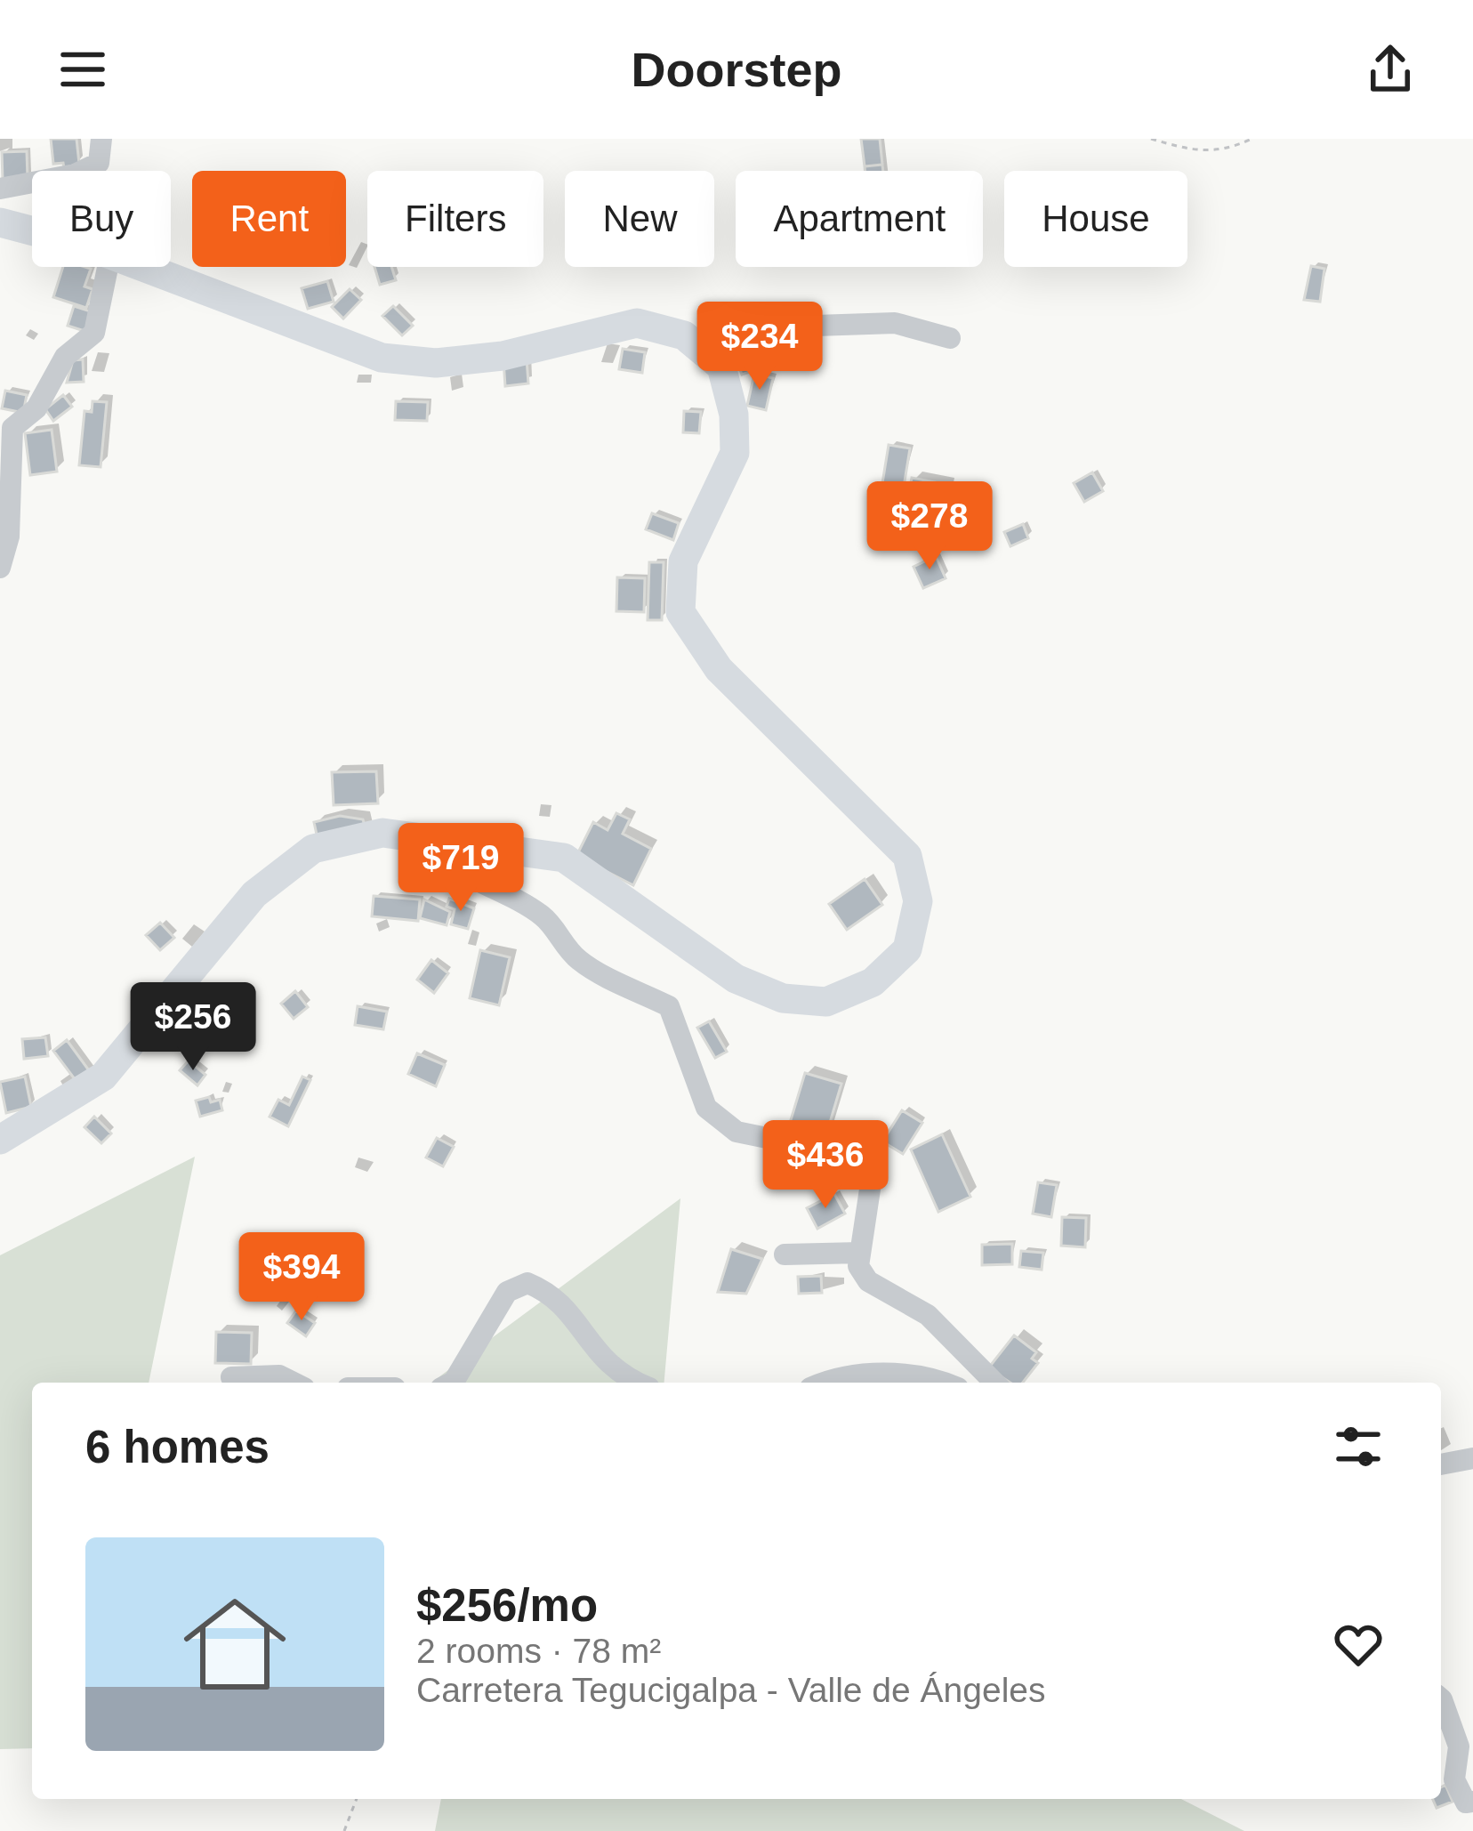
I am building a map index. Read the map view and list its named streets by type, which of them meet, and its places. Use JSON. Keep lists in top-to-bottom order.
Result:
{
  "page": {
    "header": "Doorstep",
    "chip": [
      "Buy",
      "Rent",
      "Filters",
      "New",
      "Apartment",
      "House"
    ],
    "price": [
      "$234",
      "$278",
      "$719",
      "$256",
      "$436",
      "$394"
    ],
    "heading": "6 homes",
    "list": [
      {
        "name": "$256/mo",
        "note": "2 rooms · 78 m² · Carretera Tegucigalpa - Valle de Ángeles"
      }
    ]
  }
}
